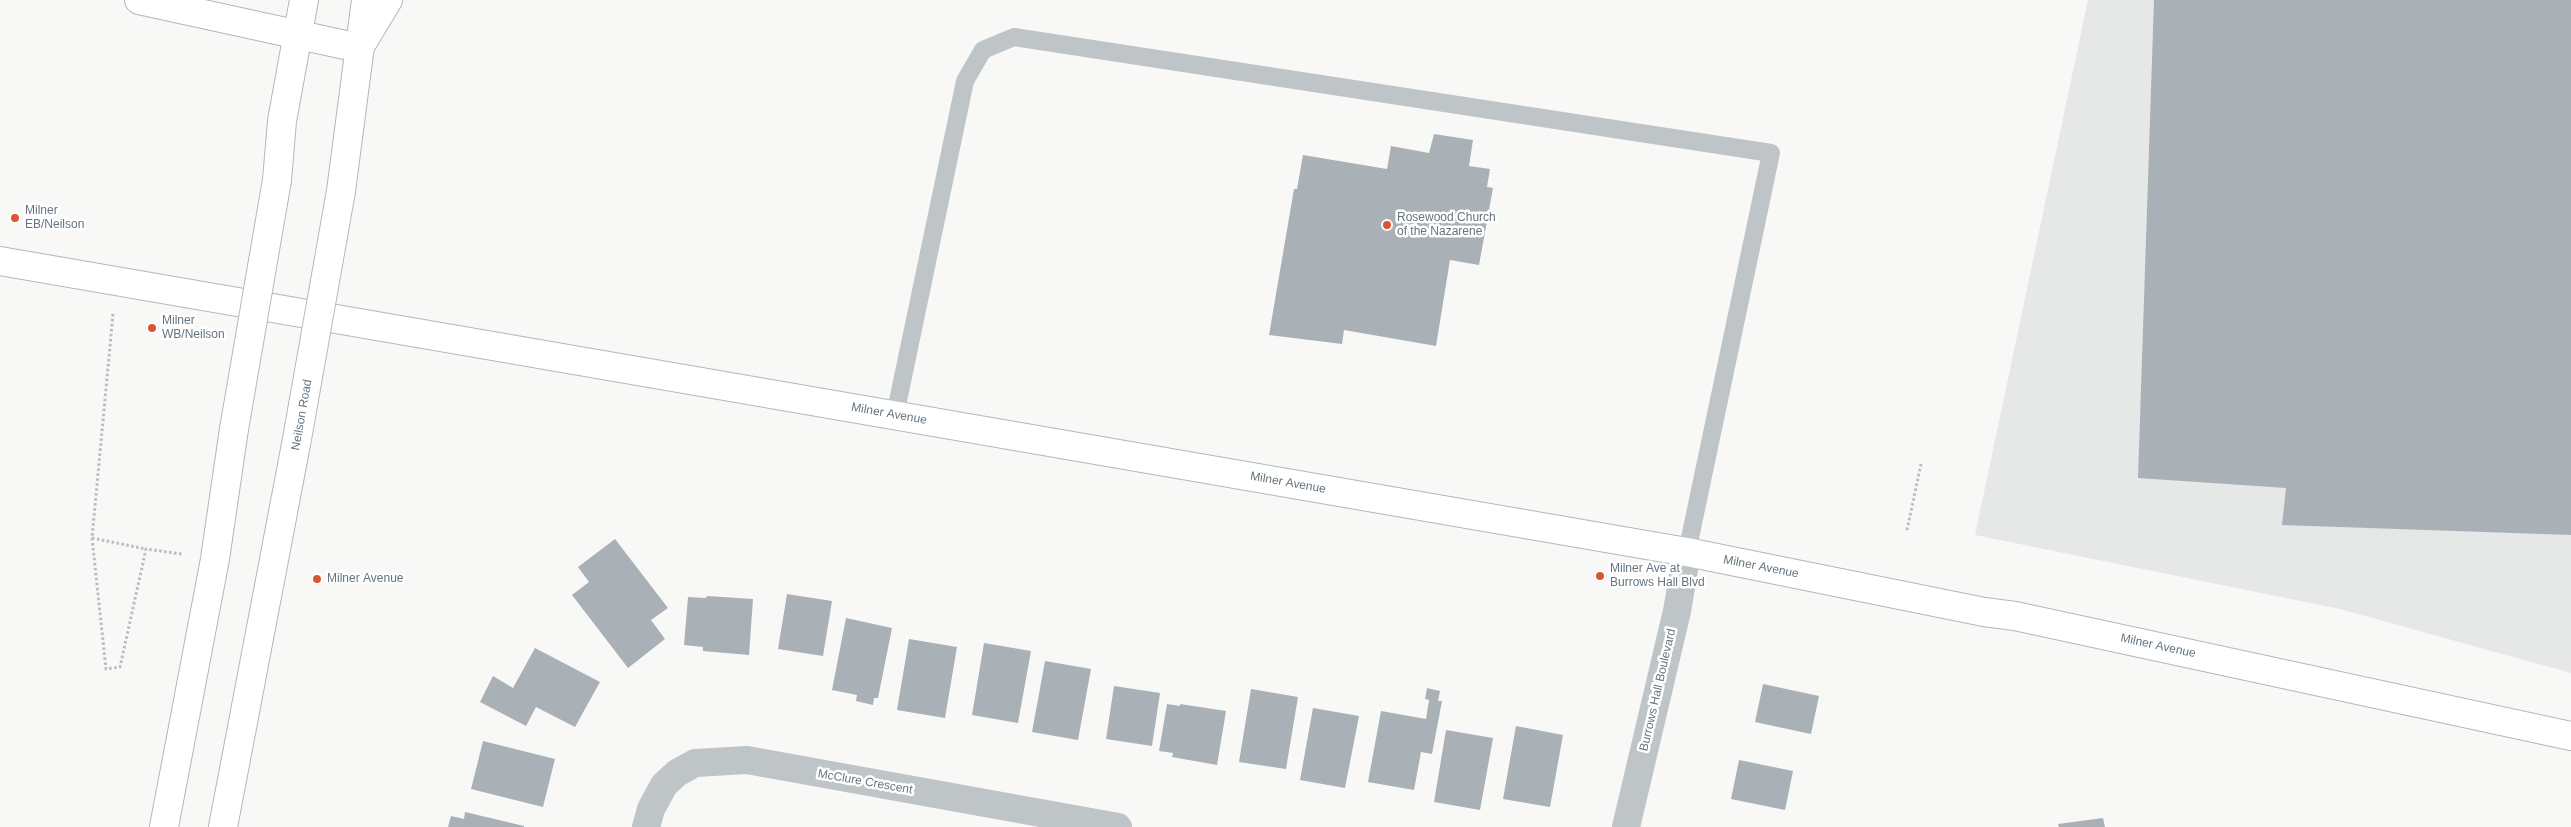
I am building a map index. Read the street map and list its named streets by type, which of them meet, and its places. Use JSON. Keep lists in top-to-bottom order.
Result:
{
  "streets": {
    "main road": ["Milner Avenue", "Neilson Road"],
    "street": ["Burrows Hall Boulevard", "McClure Crescent"]
  },
  "crossings": [
    ["Milner Avenue", "Burrows Hall Boulevard"]
  ],
  "places": [
    "Milner EB/Neilson",
    "Rosewood Church of the Nazarene",
    "Milner WB/Neilson",
    "Milner Ave at Burrows Hall Blvd",
    "Milner Avenue"
  ]
}
